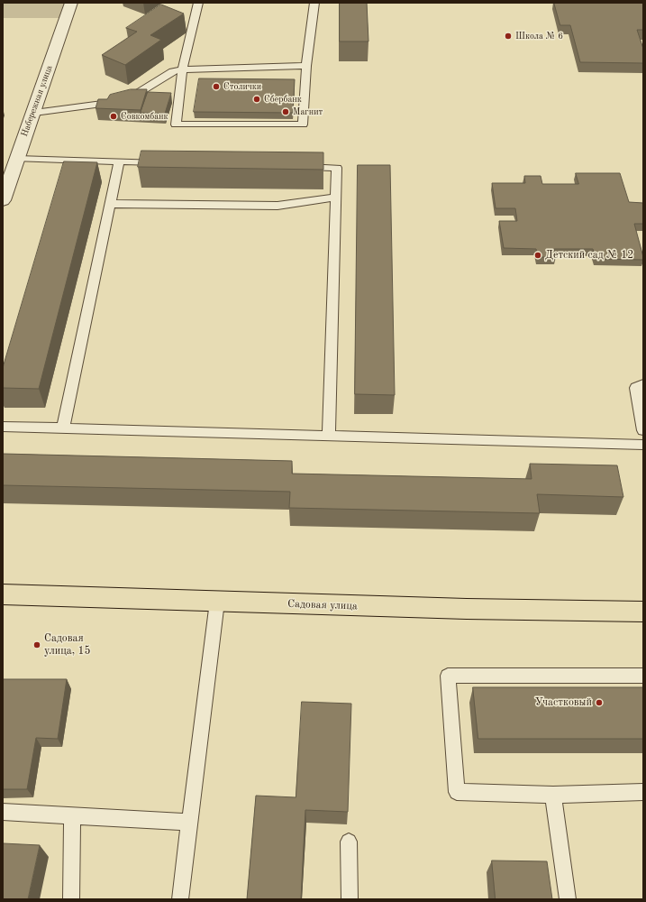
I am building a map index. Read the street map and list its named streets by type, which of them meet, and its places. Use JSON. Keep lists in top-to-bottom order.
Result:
{
  "streets": {
    "main road": ["Садовая улица"],
    "street": ["Набережная улица"]
  },
  "places": [
    "Школа № 6",
    "Столички",
    "Сбербанк",
    "Магнит",
    "Совкомбанк",
    "Детский сад № 12",
    "Садовая улица, 15",
    "Участковый"
  ]
}
